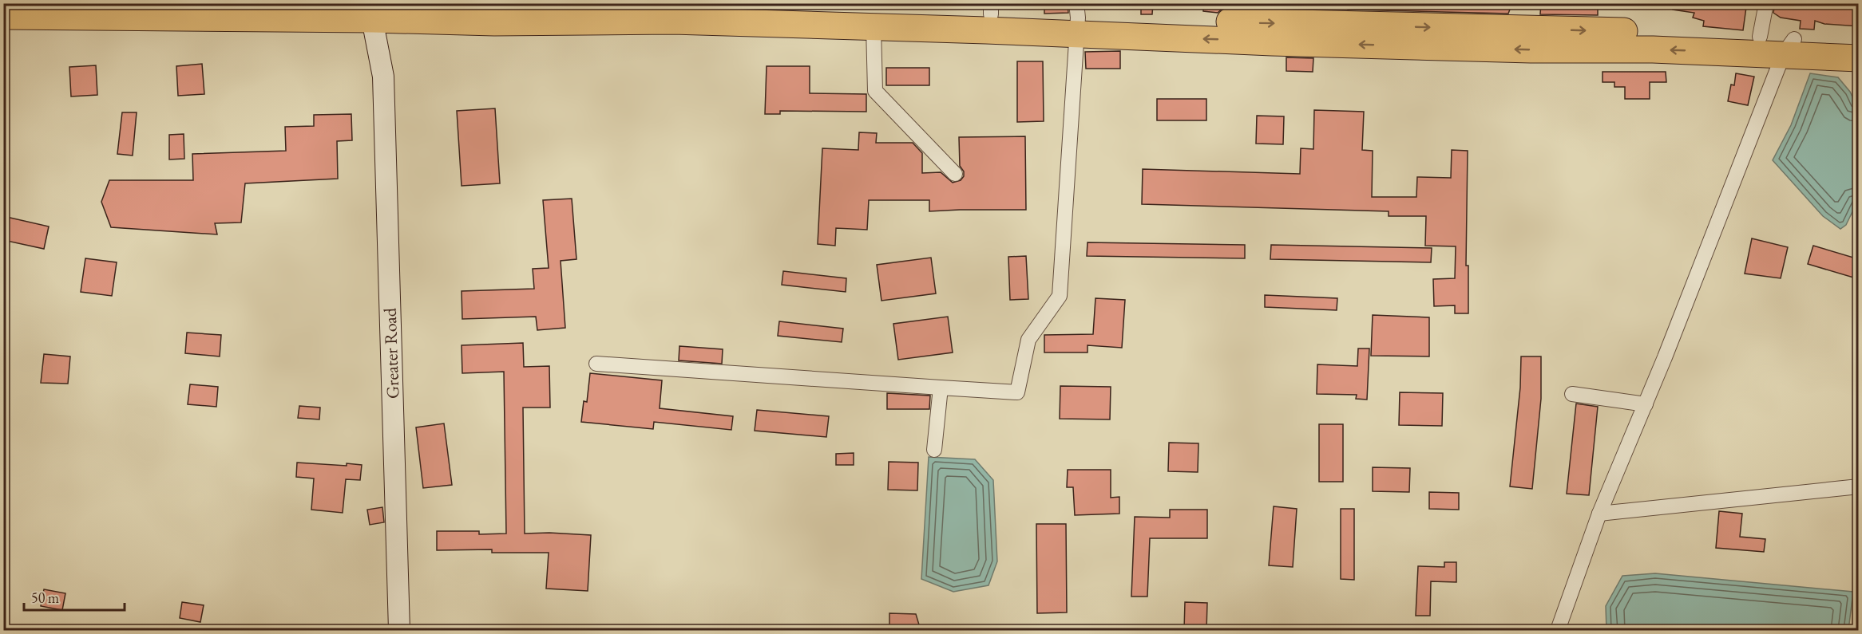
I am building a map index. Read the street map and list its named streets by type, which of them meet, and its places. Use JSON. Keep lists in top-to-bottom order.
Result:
{
  "streets": {
    "street": ["Greater Road"]
  },
  "scale_bar": "50 m"
}
